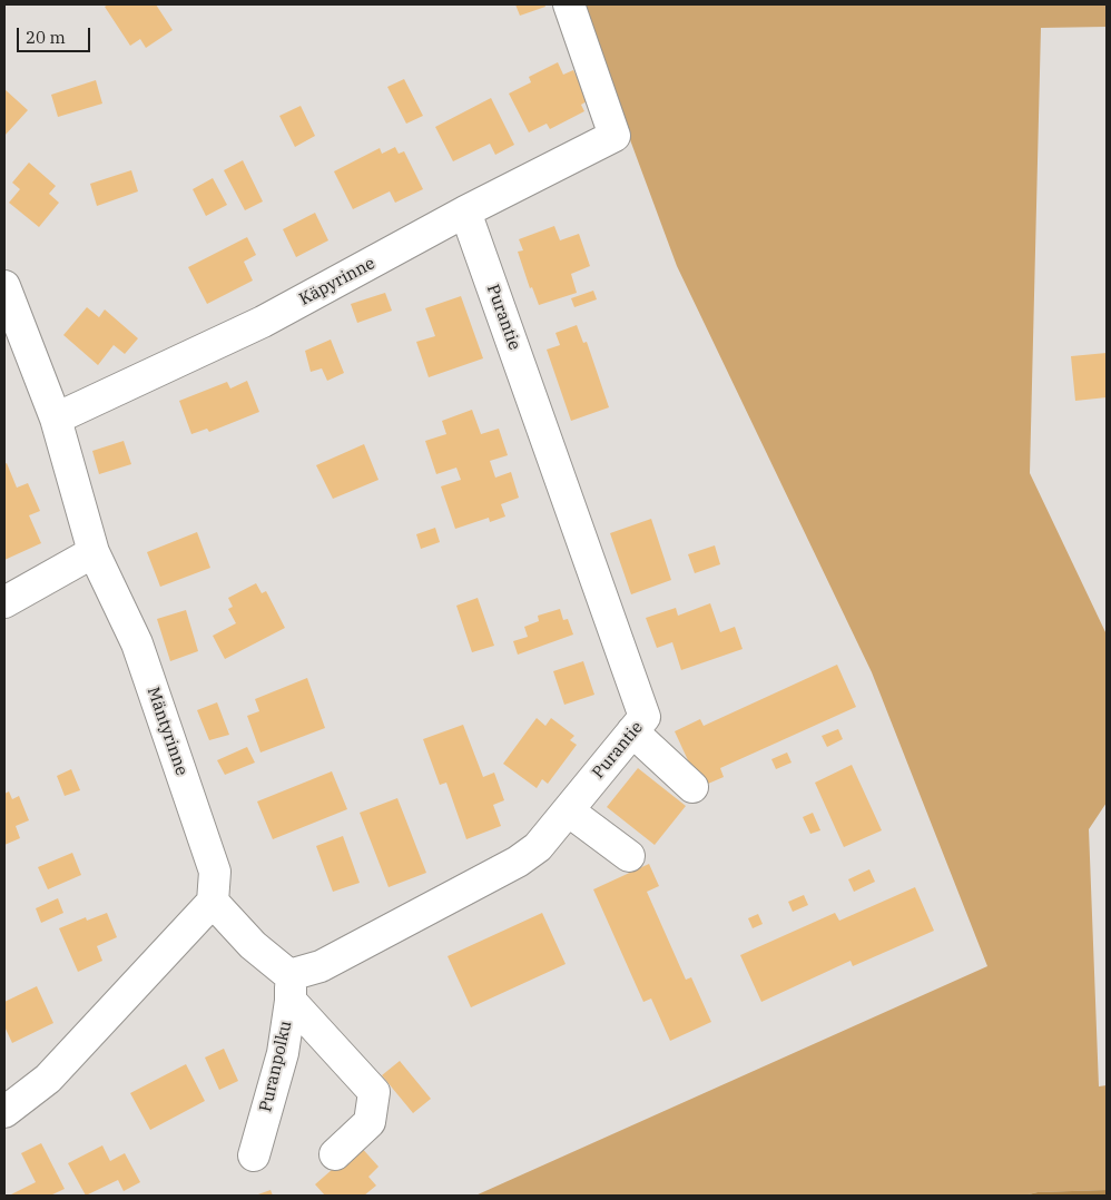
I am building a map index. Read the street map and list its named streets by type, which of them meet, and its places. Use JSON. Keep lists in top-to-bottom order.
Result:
{
  "streets": {
    "street": [
      "Käpyrinne",
      "Purantie",
      "Mäntyrinne",
      "Puranpolku"
    ]
  },
  "crossings": [
    ["Käpyrinne", "Purantie"],
    ["Käpyrinne", "Mäntyrinne"],
    ["Purantie", "Puranpolku"]
  ],
  "scale_bar": "20 m"
}
